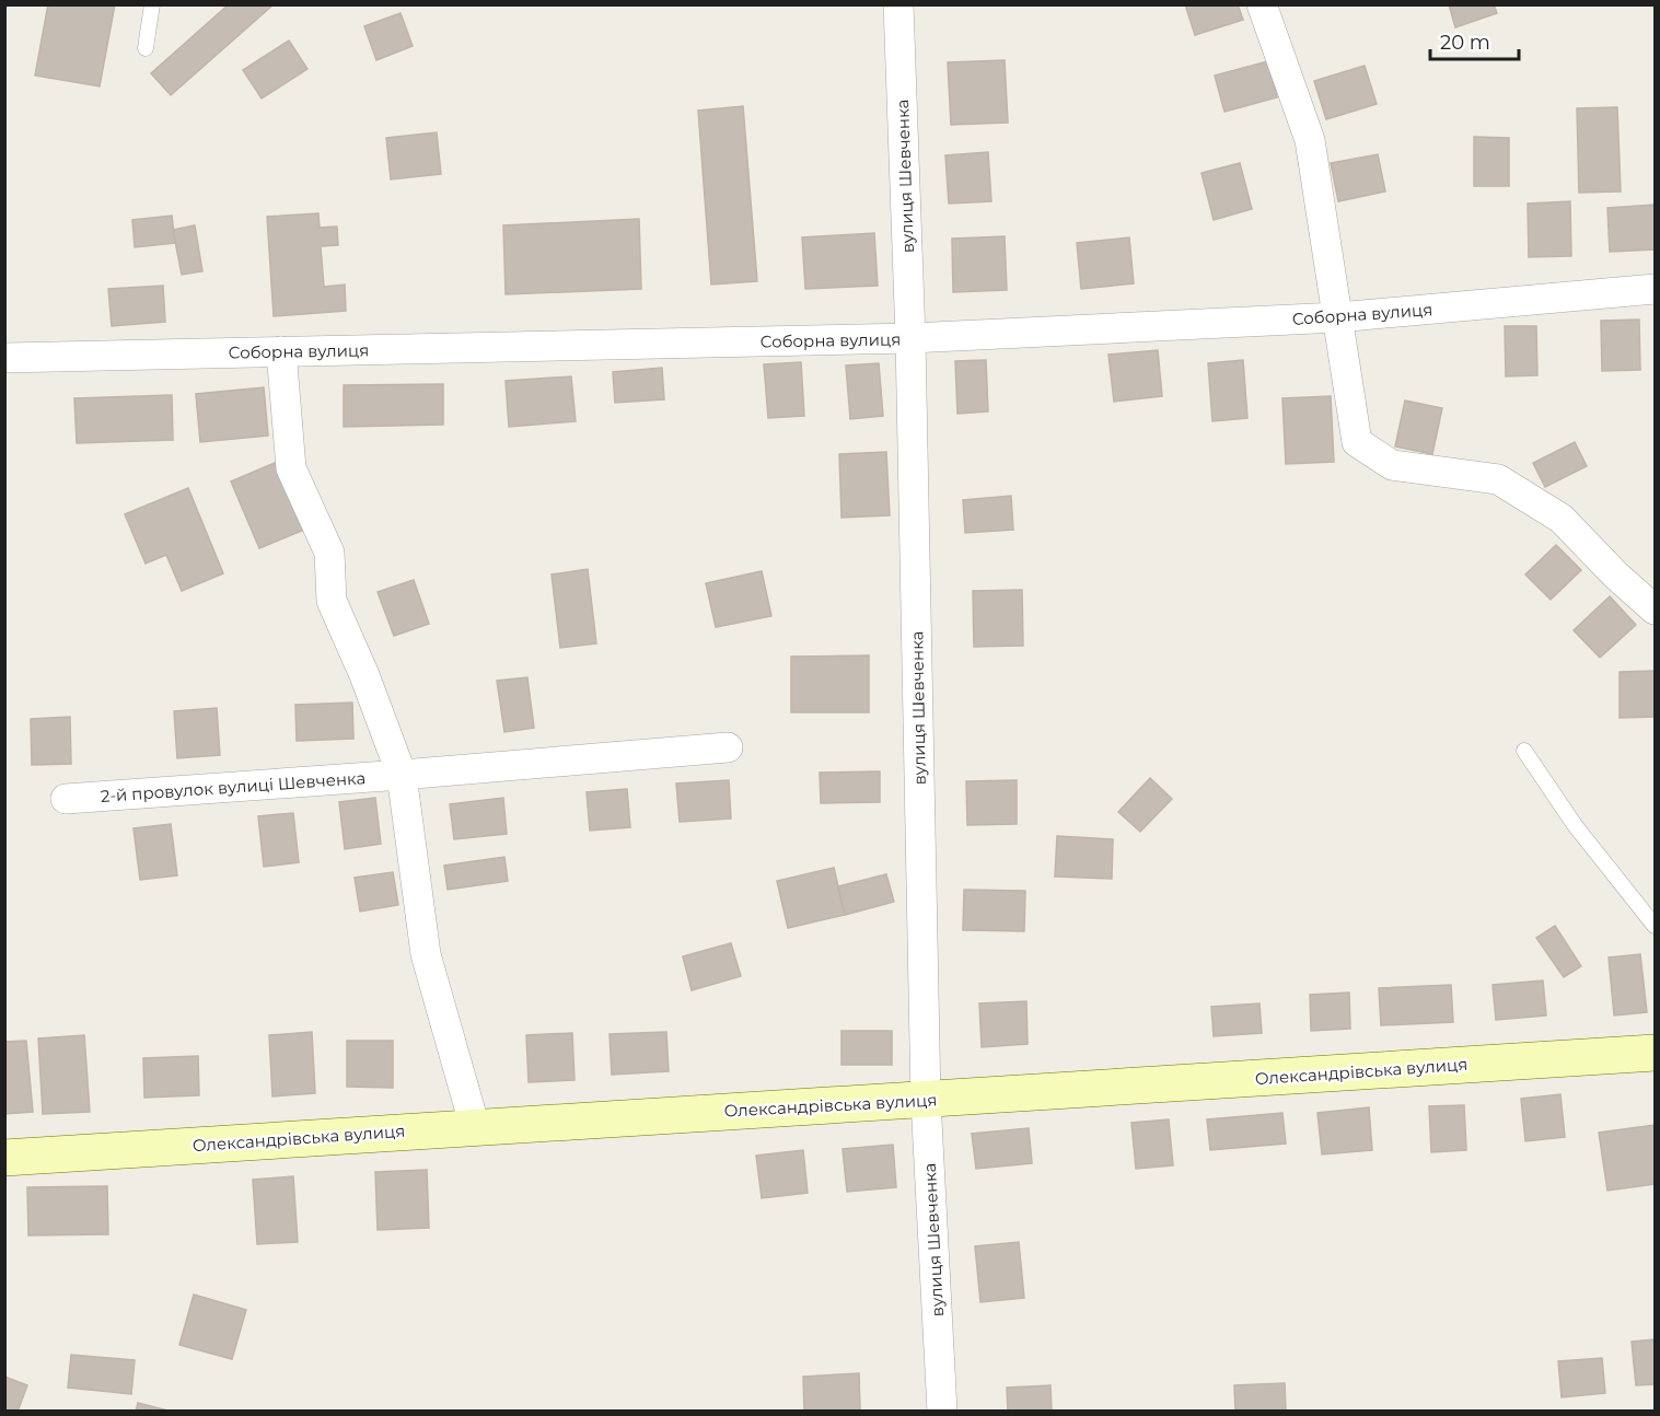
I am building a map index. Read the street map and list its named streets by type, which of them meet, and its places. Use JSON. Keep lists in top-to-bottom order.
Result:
{
  "streets": {
    "main road": ["Олександрівська вулиця"],
    "street": ["вулиця Шевченка", "Соборна вулиця", "2-й провулок вулиці Шевченка"]
  },
  "crossings": [
    ["вулиця Шевченка", "Соборна вулиця"],
    ["вулиця Шевченка", "Олександрівська вулиця"]
  ],
  "scale_bar": "20 m"
}
